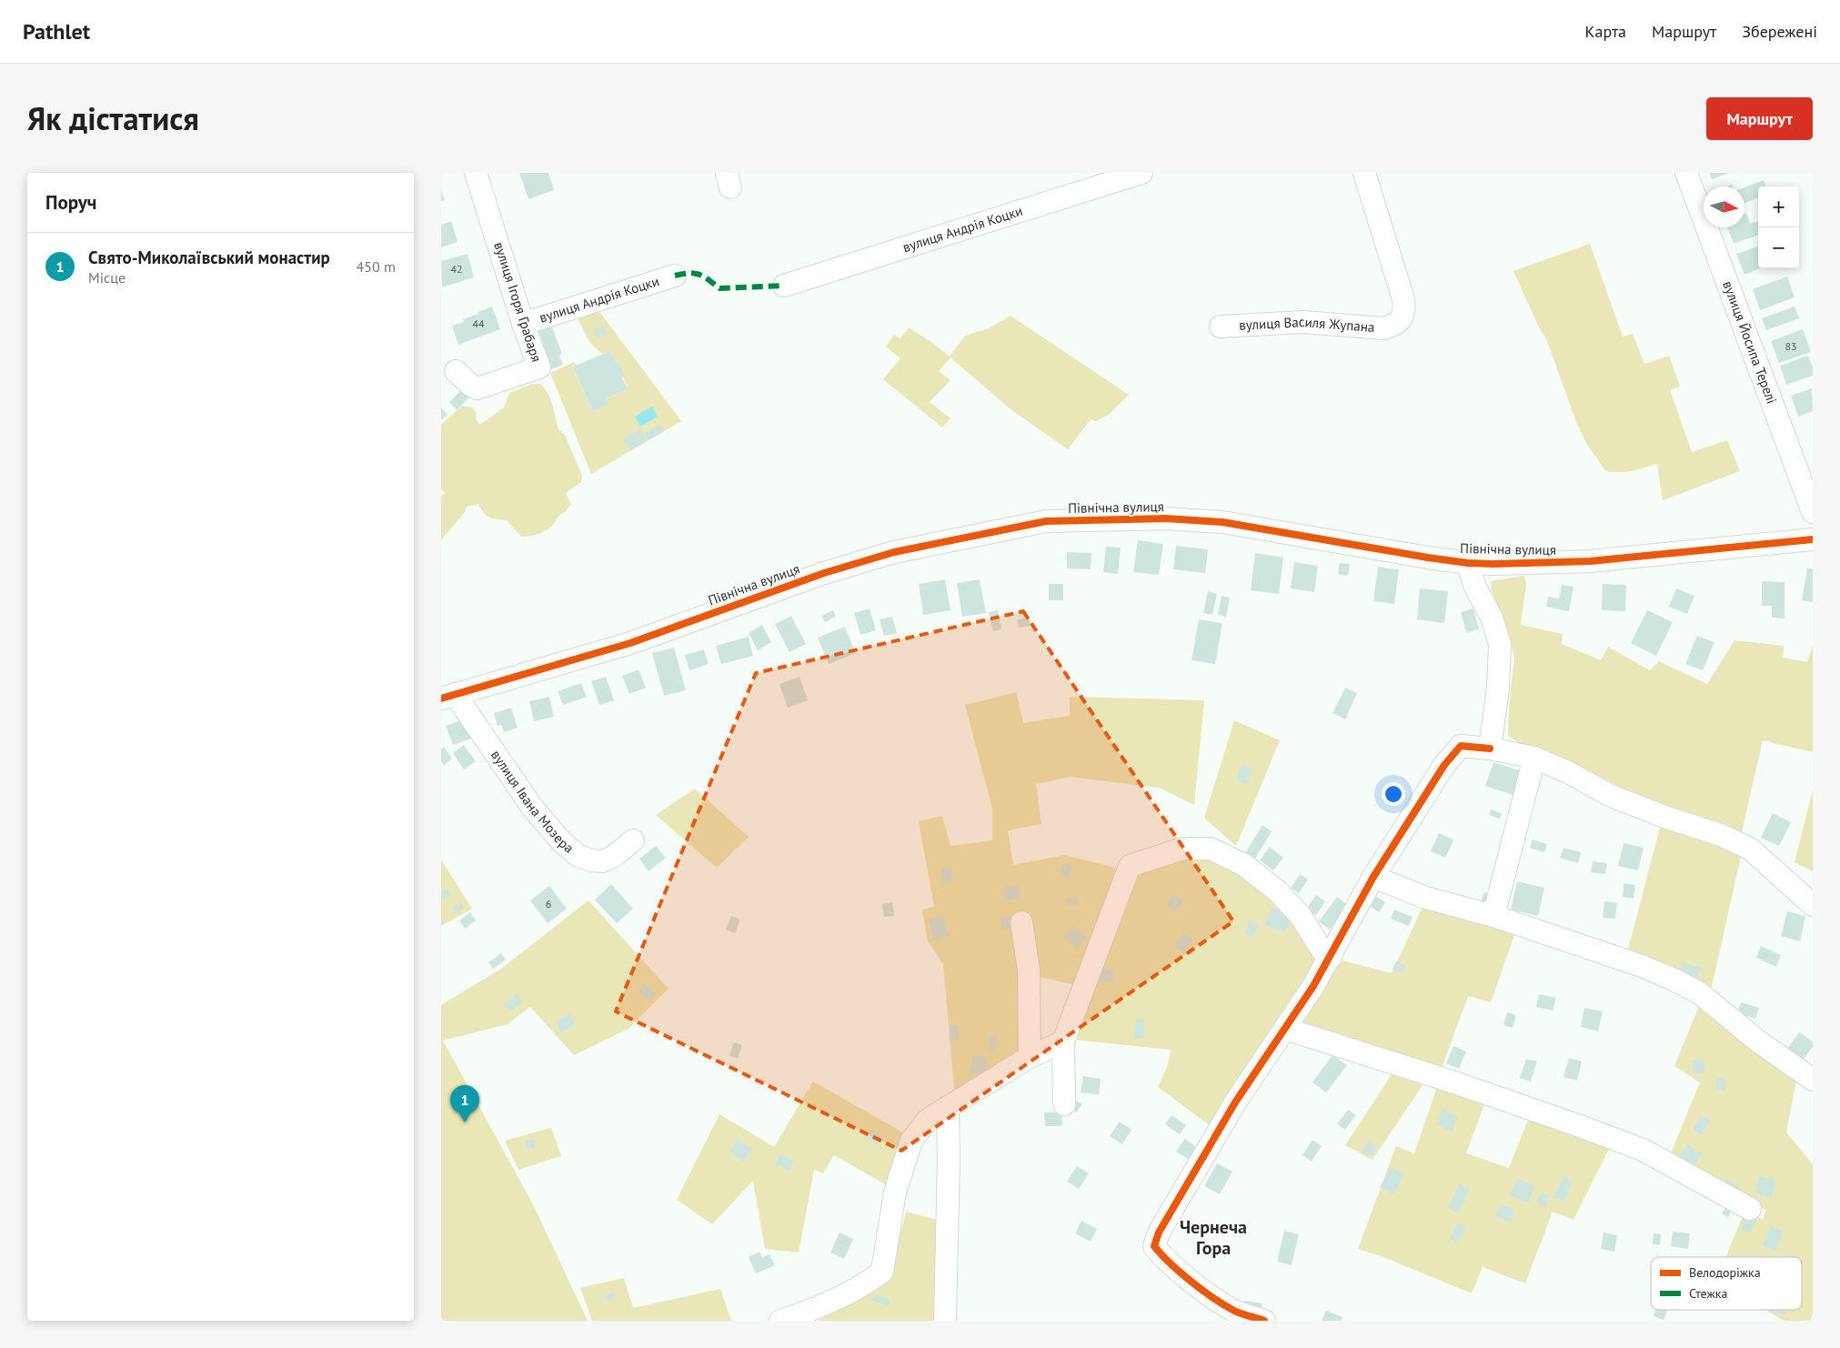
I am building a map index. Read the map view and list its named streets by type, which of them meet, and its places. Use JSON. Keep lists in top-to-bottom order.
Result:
{
  "streets": {
    "street": [
      "вулиця Андрія Коцки",
      "вулиця Ігоря Грабаря",
      "вулиця Василя Жупана",
      "вулиця Йосипа Терелі",
      "Північна вулиця",
      "вулиця Івана Мозера"
    ]
  },
  "crossings": [
    ["вулиця Андрія Коцки", "вулиця Ігоря Грабаря"],
    ["Північна вулиця", "вулиця Івана Мозера"]
  ],
  "districts": ["Чернеча Гора"],
  "house_numbers": [
    "42",
    "44",
    "83",
    "6"
  ],
  "legend": ["Велодоріжка", "Стежка"],
  "north": "right",
  "page": {
    "header": "Pathlet",
    "nav": ["Карта", "Маршрут", "Збережені"],
    "title": "Як дістатися",
    "buttons": "Маршрут",
    "heading": "Поруч",
    "map_buttons": ["+", "−"],
    "list": [
      {
        "mark": "1",
        "name": "Свято-Миколаївський монастир",
        "note": "Місце",
        "value": "450 m"
      }
    ],
    "pins": "1"
  }
}
